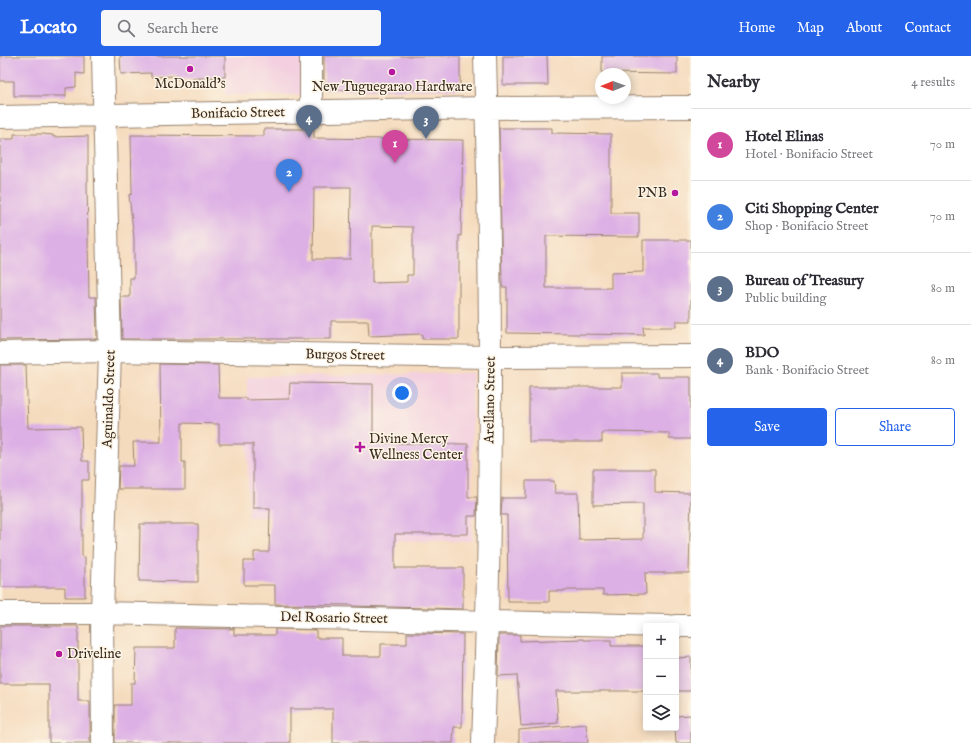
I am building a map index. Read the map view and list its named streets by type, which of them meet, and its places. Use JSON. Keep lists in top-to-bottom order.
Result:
{
  "streets": {
    "street": [
      "Bonifacio Street",
      "Burgos Street",
      "Aguinaldo Street",
      "Arellano Street",
      "Del Rosario Street"
    ]
  },
  "crossings": [
    ["Bonifacio Street", "Aguinaldo Street"],
    ["Bonifacio Street", "Arellano Street"],
    ["Burgos Street", "Aguinaldo Street"],
    ["Burgos Street", "Arellano Street"],
    ["Aguinaldo Street", "Del Rosario Street"],
    ["Arellano Street", "Del Rosario Street"]
  ],
  "places": {
    "other": [
      "McDonald's",
      "New Tuguegarao Hardware",
      "PNB",
      "Driveline"
    ],
    "health": ["Divine Mercy Wellness Center"]
  },
  "north": "left",
  "page": {
    "header": "Locato",
    "search": "Search here",
    "nav": [
      "Home",
      "Map",
      "About",
      "Contact"
    ],
    "heading": ["Nearby", "4 results"],
    "pins": [
      "4",
      "3",
      "1",
      "2"
    ],
    "list": [
      {
        "mark": "1",
        "name": "Hotel Elinas",
        "note": "Hotel · Bonifacio Street",
        "value": "70 m"
      },
      {
        "mark": "2",
        "name": "Citi Shopping Center",
        "note": "Shop · Bonifacio Street",
        "value": "70 m"
      },
      {
        "mark": "3",
        "name": "Bureau of Treasury",
        "note": "Public building",
        "value": "80 m"
      },
      {
        "mark": "4",
        "name": "BDO",
        "note": "Bank · Bonifacio Street",
        "value": "80 m"
      }
    ],
    "buttons": ["Save", "Share"],
    "map_buttons": ["+", "−"]
  }
}
